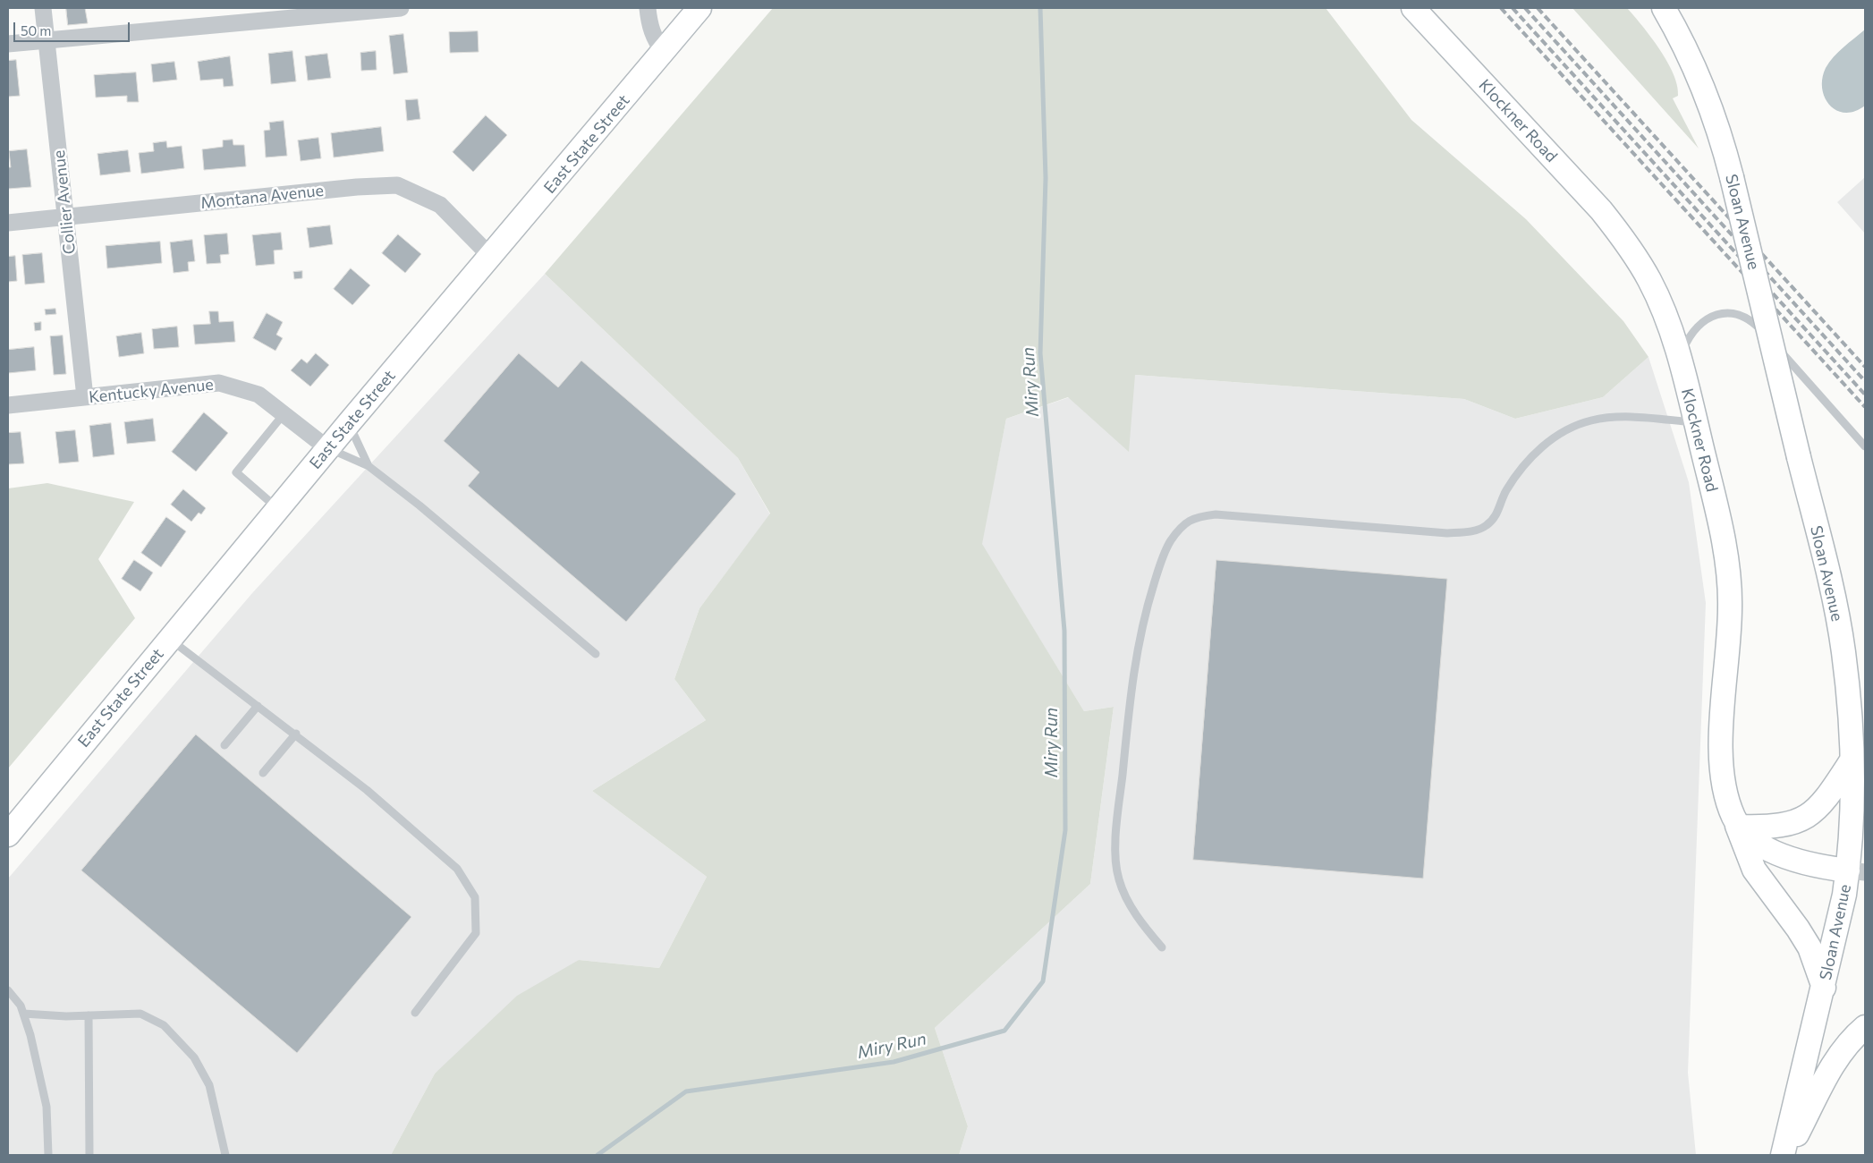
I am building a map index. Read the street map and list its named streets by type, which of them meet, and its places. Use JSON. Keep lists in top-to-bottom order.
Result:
{
  "streets": {
    "main road": ["Klockner Road", "East State Street", "Sloan Avenue"],
    "street": ["Montana Avenue", "Collier Avenue", "Kentucky Avenue"]
  },
  "crossings": [
    ["Klockner Road", "Sloan Avenue"],
    ["East State Street", "Montana Avenue"],
    ["East State Street", "Kentucky Avenue"],
    ["Montana Avenue", "Collier Avenue"],
    ["Collier Avenue", "Kentucky Avenue"]
  ],
  "water": ["Miry Run"],
  "scale_bar": "50 m"
}
